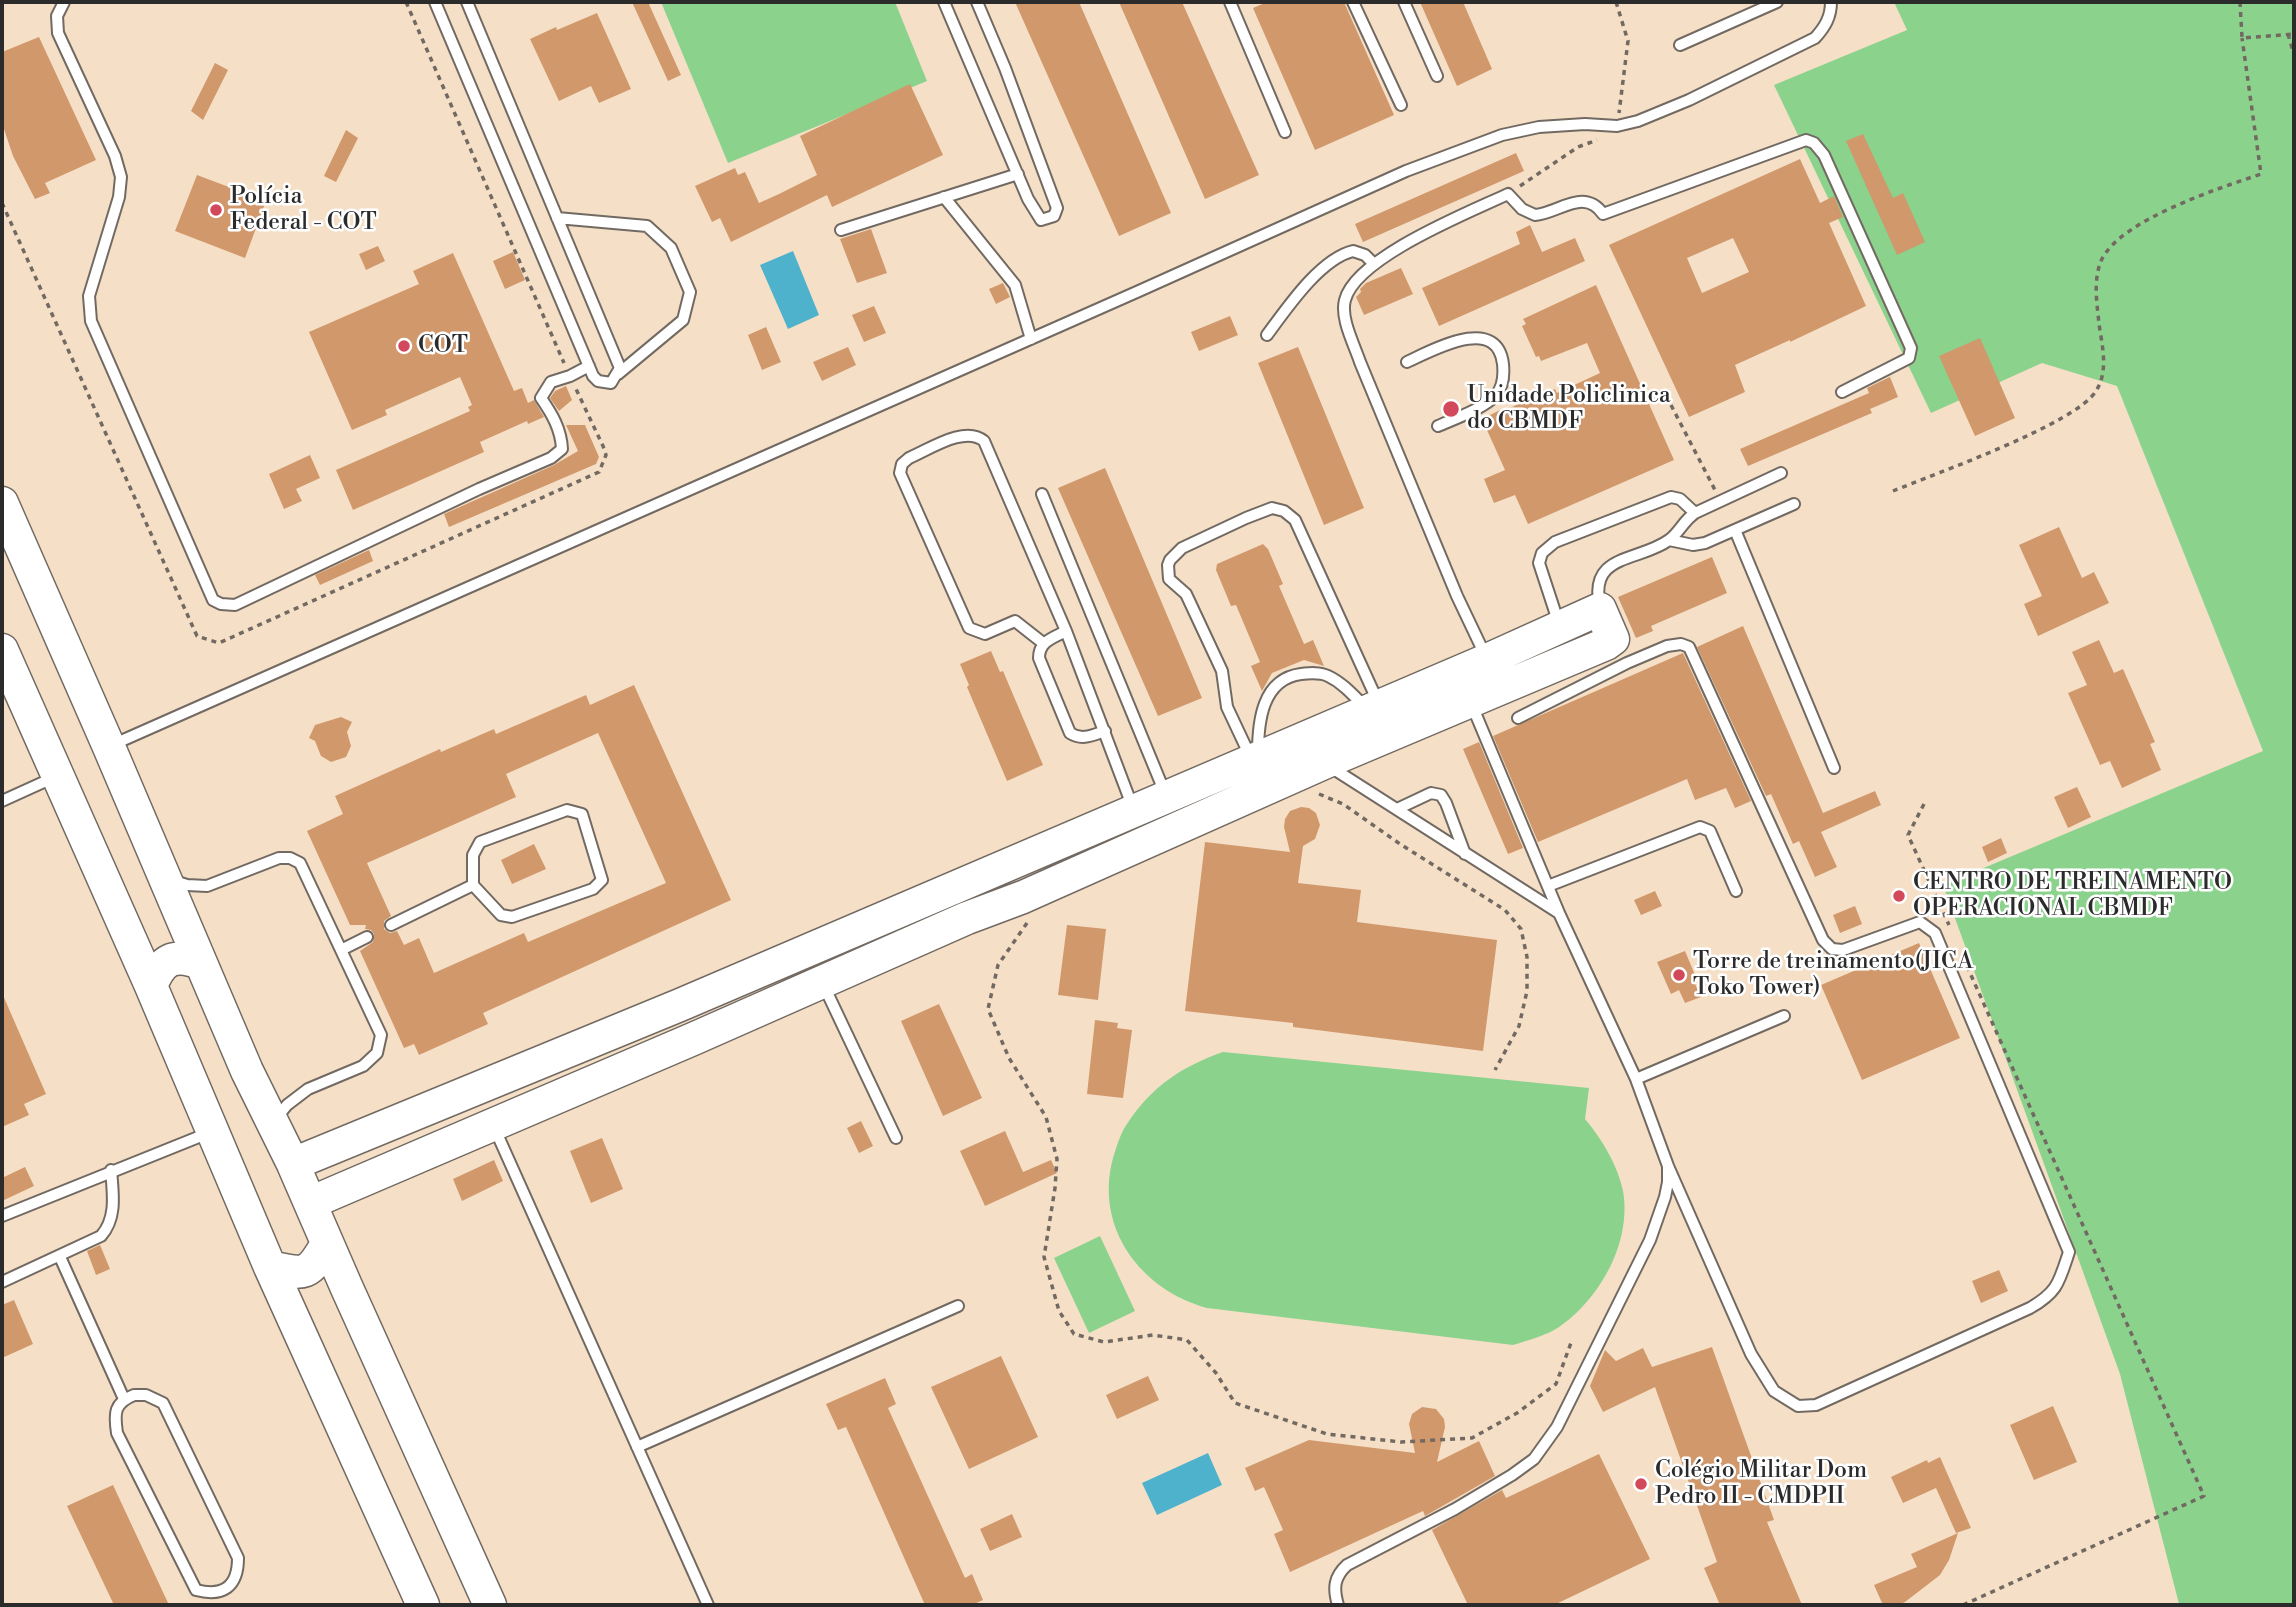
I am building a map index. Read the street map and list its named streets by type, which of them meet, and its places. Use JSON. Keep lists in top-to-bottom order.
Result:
{
  "places": [
    "Polícia Federal - COT",
    "COT",
    "Unidade Policlinica do CBMDF",
    "CENTRO DE TREINAMENTO OPERACIONAL CBMDF",
    "Torre de treinamento(JICA Toko Tower)",
    "Colégio Militar Dom Pedro II - CMDPII"
  ]
}
